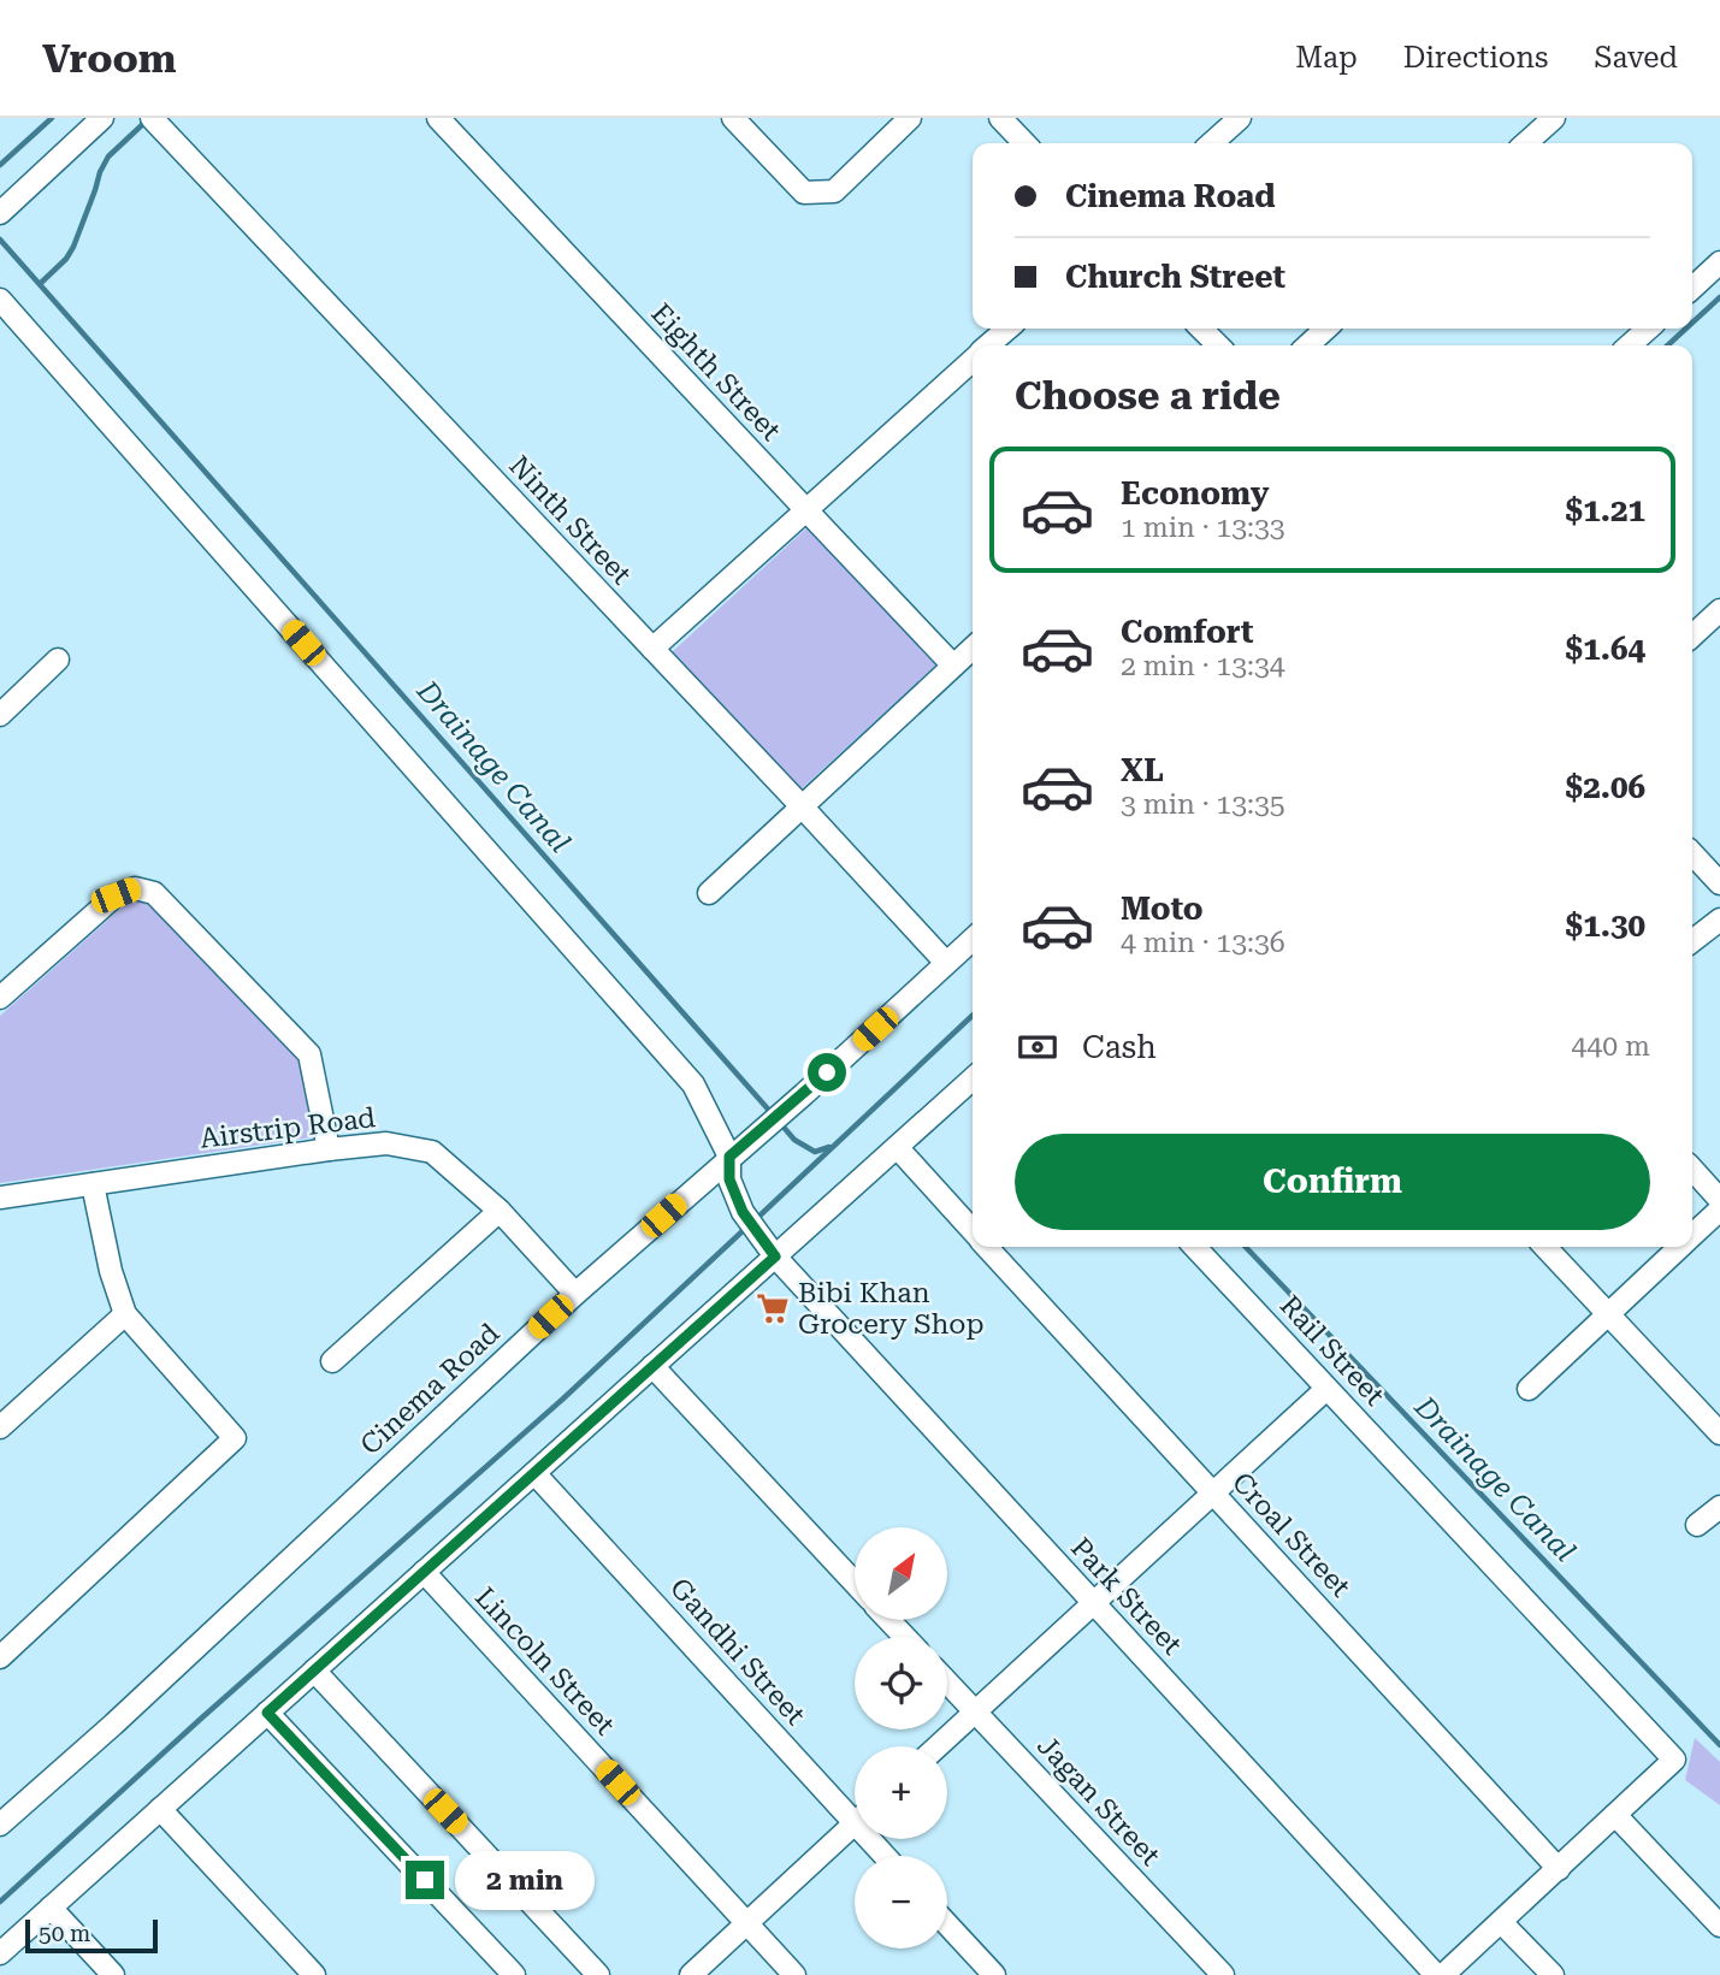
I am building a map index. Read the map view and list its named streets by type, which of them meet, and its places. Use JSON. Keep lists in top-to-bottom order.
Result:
{
  "streets": {
    "street": [
      "Eighth Street",
      "Ninth Street",
      "Airstrip Road",
      "Rail Street",
      "Cinema Road",
      "Croal Street",
      "Park Street",
      "Gandhi Street",
      "Lincoln Street",
      "Jagan Street"
    ]
  },
  "crossings": [
    ["Ninth Street", "Cinema Road"],
    ["Airstrip Road", "Cinema Road"],
    ["Cinema Road", "Park Street"]
  ],
  "water": ["Drainage Canal"],
  "places": {
    "supermarket": ["Bibi Khan Grocery Shop"]
  },
  "scale_bar": "50 m",
  "north": "top right",
  "page": {
    "header": "Vroom",
    "nav": ["Map", "Directions", "Saved"],
    "banner": ["Cinema Road", "Church Street"],
    "heading": "Choose a ride",
    "list": [
      {
        "name": "Economy",
        "note": "1 min · 13:33",
        "value": "$1.21"
      },
      {
        "name": "Comfort",
        "note": "2 min · 13:34",
        "value": "$1.64"
      },
      {
        "name": "XL",
        "note": "3 min · 13:35",
        "value": "$2.06"
      },
      {
        "name": "Moto",
        "note": "4 min · 13:36",
        "value": "$1.30"
      }
    ],
    "pay": ["Cash", "440 m"],
    "buttons": "Confirm",
    "map_buttons": ["+", "−"],
    "bubble": "2 min",
    "scale": "50 m"
  }
}
